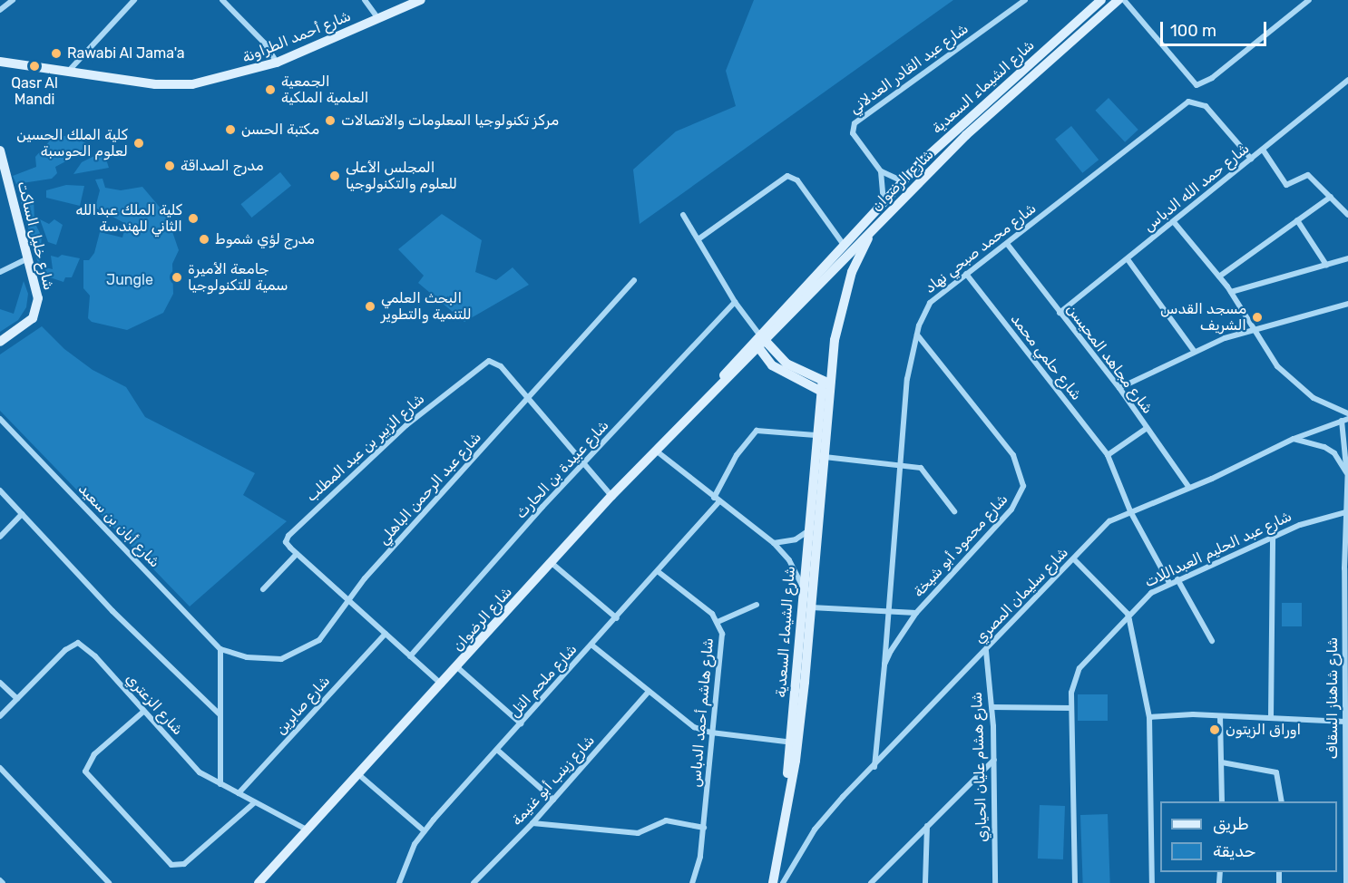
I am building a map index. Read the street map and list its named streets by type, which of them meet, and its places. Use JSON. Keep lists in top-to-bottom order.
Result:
{
  "streets": {
    "main road": [
      "شارع أحمد الطراونة",
      "شارع الشيماء السعدية",
      "شارع الرضوان",
      "شارع خليل الساكت"
    ],
    "street": [
      "شارع عبد القادر العدلاني",
      "شارع حمد الله الدباس",
      "شارع محمد صبحي نهاد",
      "شارع حلمي محمد",
      "شارع مجاهد المحيسن",
      "شارع الزبير بن عبد المطلب",
      "شارع عبيدة بن الحارث",
      "شارع عبد الرحمن الباهلي",
      "شارع أبان بن سعيد",
      "شارع محمود أبو شيخة",
      "شارع عبد الحليم العبداللات",
      "شارع سليمان المصري",
      "شارع ملحم التل",
      "شارع شاهناز السقاف",
      "شارع الزعتري",
      "شارع صابرين",
      "شارع هاشم أحمد الدباس",
      "شارع هشام عليان الحياري",
      "شارع زينب أبو غنيمة"
    ]
  },
  "crossings": [
    ["شارع عبد القادر العدلاني", "شارع الشيماء السعدية"],
    ["شارع الشيماء السعدية", "شارع الرضوان"],
    ["شارع الشيماء السعدية", "شارع ملحم التل"],
    ["شارع الرضوان", "شارع الزبير بن عبد المطلب"],
    ["شارع الرضوان", "شارع الزعتري"],
    ["شارع حمد الله الدباس", "شارع محمد صبحي نهاد"],
    ["شارع حمد الله الدباس", "شارع مجاهد المحيسن"],
    ["شارع محمد صبحي نهاد", "شارع حلمي محمد"],
    ["شارع محمد صبحي نهاد", "شارع مجاهد المحيسن"],
    ["شارع محمد صبحي نهاد", "شارع محمود أبو شيخة"],
    ["شارع حلمي محمد", "شارع عبد الحليم العبداللات"],
    ["شارع حلمي محمد", "شارع سليمان المصري"],
    ["شارع مجاهد المحيسن", "شارع سليمان المصري"],
    ["شارع الزبير بن عبد المطلب", "شارع عبيدة بن الحارث"],
    ["شارع الزبير بن عبد المطلب", "شارع عبد الرحمن الباهلي"],
    ["شارع عبد الرحمن الباهلي", "شارع أبان بن سعيد"],
    ["شارع محمود أبو شيخة", "شارع سليمان المصري"],
    ["شارع عبد الحليم العبداللات", "شارع شاهناز السقاف"],
    ["شارع سليمان المصري", "شارع هشام عليان الحياري"],
    ["شارع ملحم التل", "شارع هاشم أحمد الدباس"],
    ["شارع الزعتري", "شارع صابرين"]
  ],
  "parks": ["Jungle"],
  "places": [
    "Rawabi Al Jama'a",
    "Qasr Al Mandi",
    "الجمعية العلمية الملكية",
    "مركز تكنولوجيا المعلومات والاتصالات",
    "مكتبة الحسن",
    "كلية الملك الحسين لعلوم الحوسبة",
    "مدرج الصداقة",
    "المجلس الأعلى للعلوم والتكنولوجيا",
    "كلية الملك عبدالله الثاني للهندسة",
    "مدرج لؤي شموط",
    "جامعة الأميرة سمية للتكنولوجيا",
    "البحث العلمي للتنمية والتطوير",
    "مسجد القدس الشريف",
    "اوراق الزيتون"
  ],
  "legend": ["طريق", "حديقة"],
  "scale_bar": "100 m"
}
